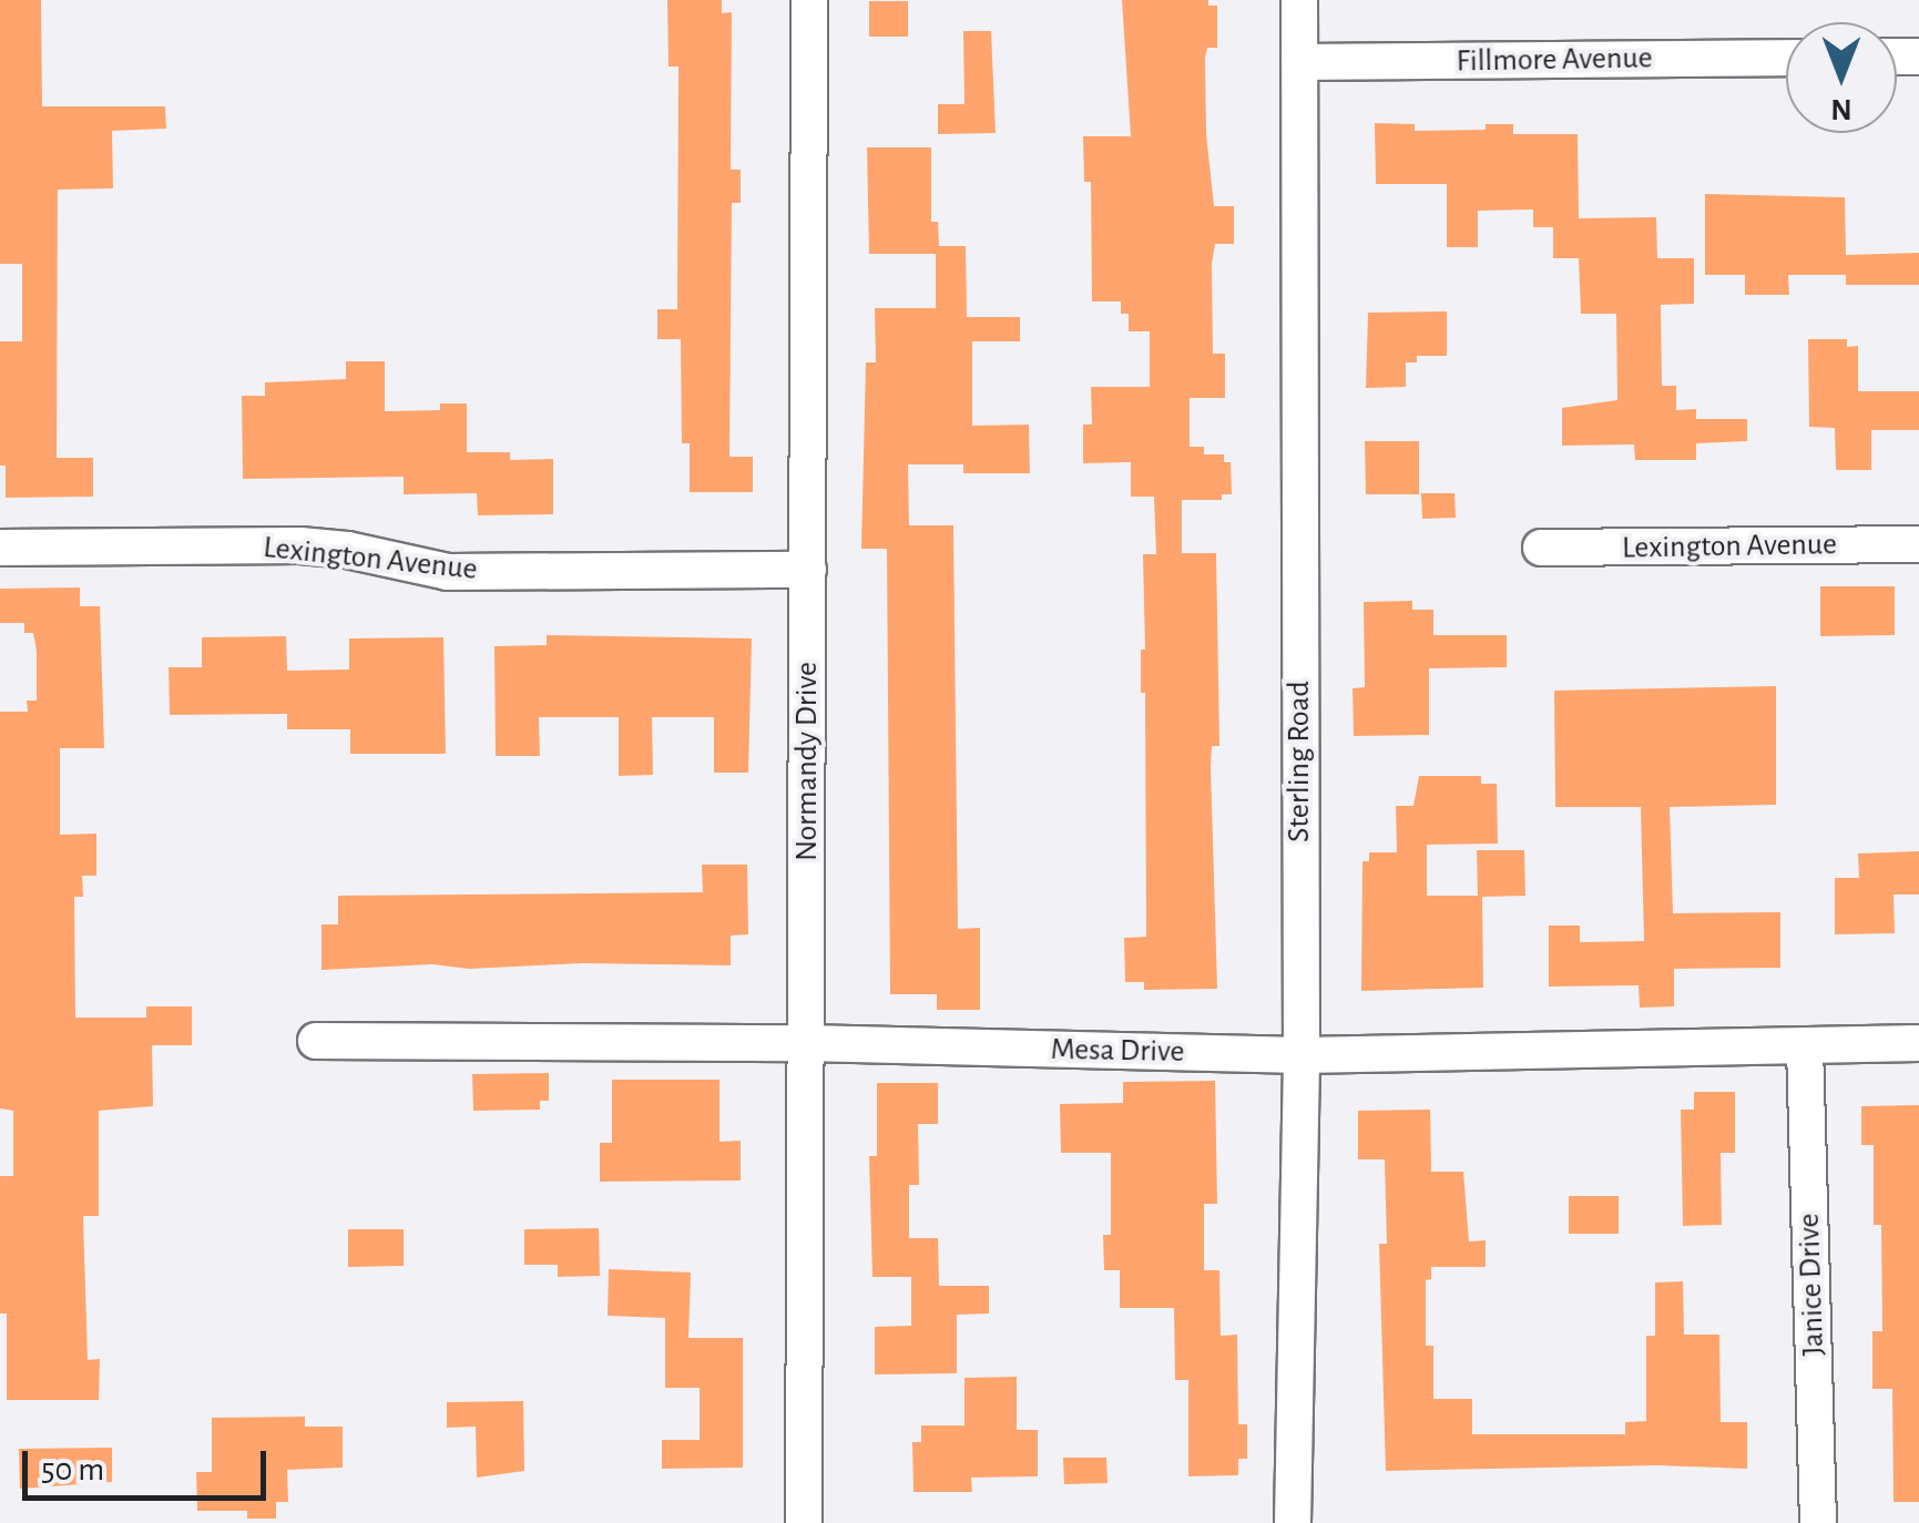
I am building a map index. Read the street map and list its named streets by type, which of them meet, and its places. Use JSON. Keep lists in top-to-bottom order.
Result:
{
  "streets": {
    "street": [
      "Fillmore Avenue",
      "Lexington Avenue",
      "Normandy Drive",
      "Sterling Road",
      "Mesa Drive",
      "Janice Drive"
    ]
  },
  "crossings": [
    ["Fillmore Avenue", "Sterling Road"],
    ["Lexington Avenue", "Normandy Drive"],
    ["Normandy Drive", "Mesa Drive"],
    ["Sterling Road", "Mesa Drive"],
    ["Mesa Drive", "Janice Drive"]
  ],
  "scale_bar": "50 m",
  "north": "bottom"
}
